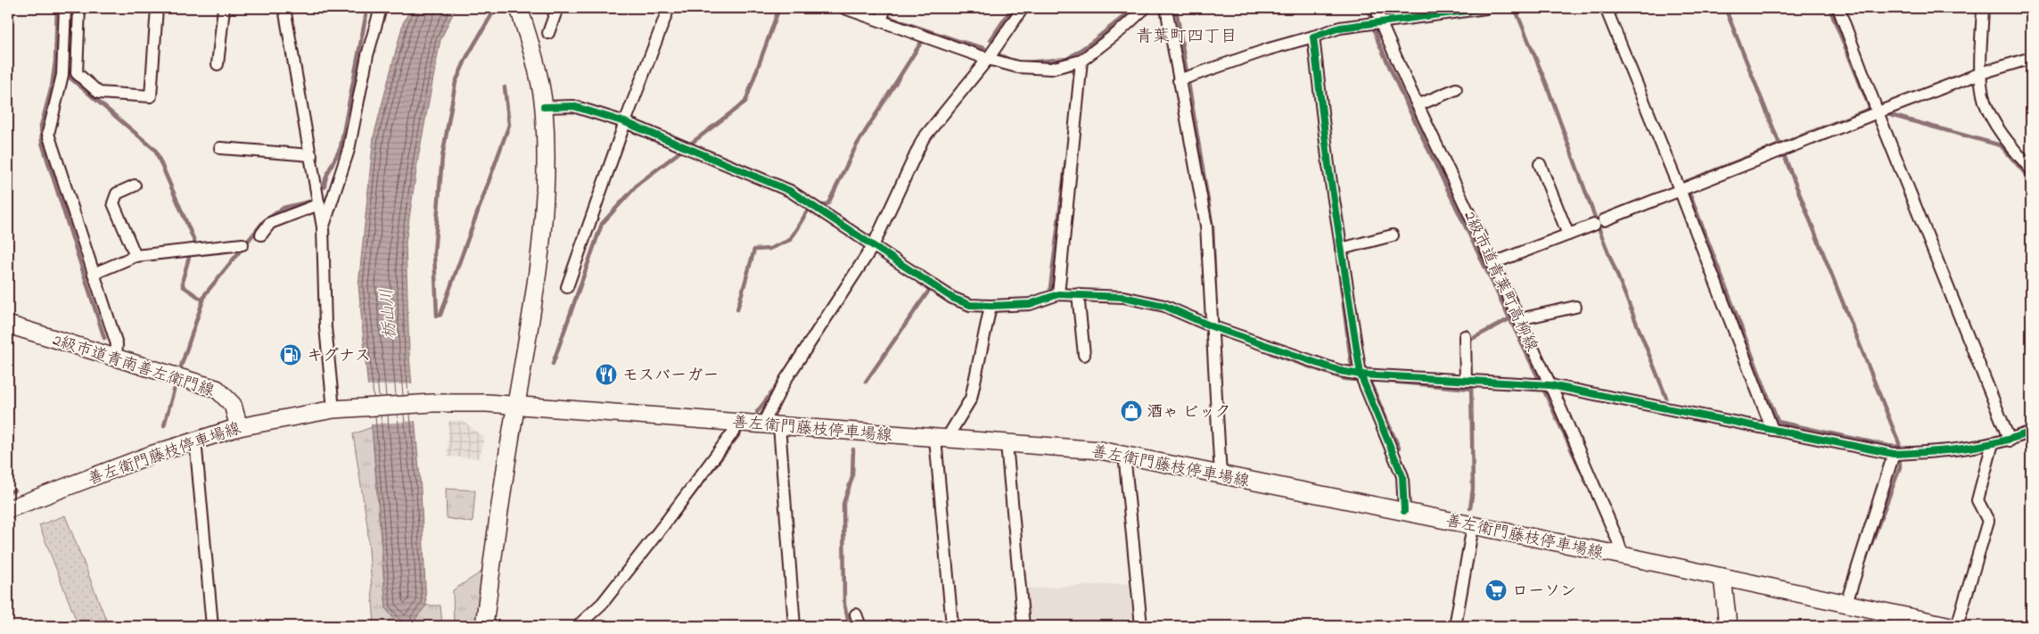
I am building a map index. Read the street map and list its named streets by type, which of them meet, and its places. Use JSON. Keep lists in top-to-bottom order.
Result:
{
  "streets": {
    "main road": ["2級市道青南善左衛門線", "善左衛門藤枝停車場線"],
    "street": ["2級市道青葉町高柳線"]
  },
  "crossings": [
    ["2級市道青葉町高柳線", "善左衛門藤枝停車場線"],
    ["2級市道青南善左衛門線", "善左衛門藤枝停車場線"]
  ],
  "districts": ["青葉町四丁目"],
  "water": ["栃山川"],
  "places": {
    "fuel station": ["キグナス"],
    "restaurant": ["モスバーガー"],
    "shop": ["酒ゃ ビック"],
    "supermarket": ["ローソン"]
  }
}
